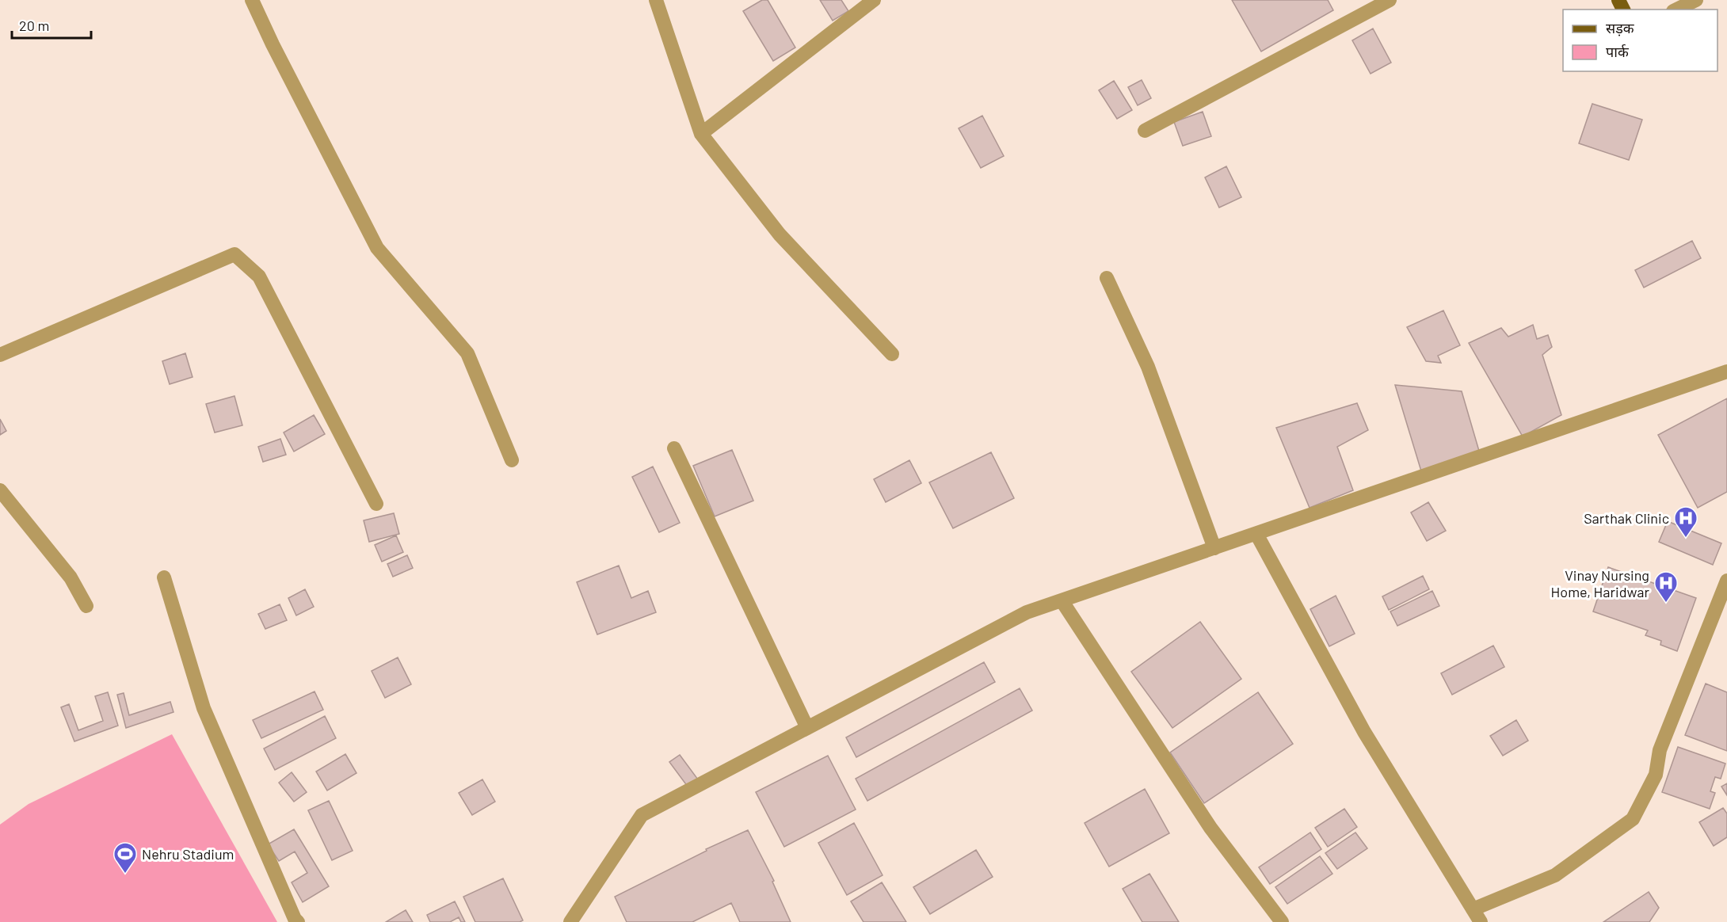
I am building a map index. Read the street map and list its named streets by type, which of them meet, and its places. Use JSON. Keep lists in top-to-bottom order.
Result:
{
  "places": {
    "hospital": ["Sarthak Clinic", "Vinay Nursing Home, Haridwar"],
    "sports": ["Nehru Stadium"]
  },
  "legend": ["सड़क", "पार्क"],
  "scale_bar": "20 m"
}
